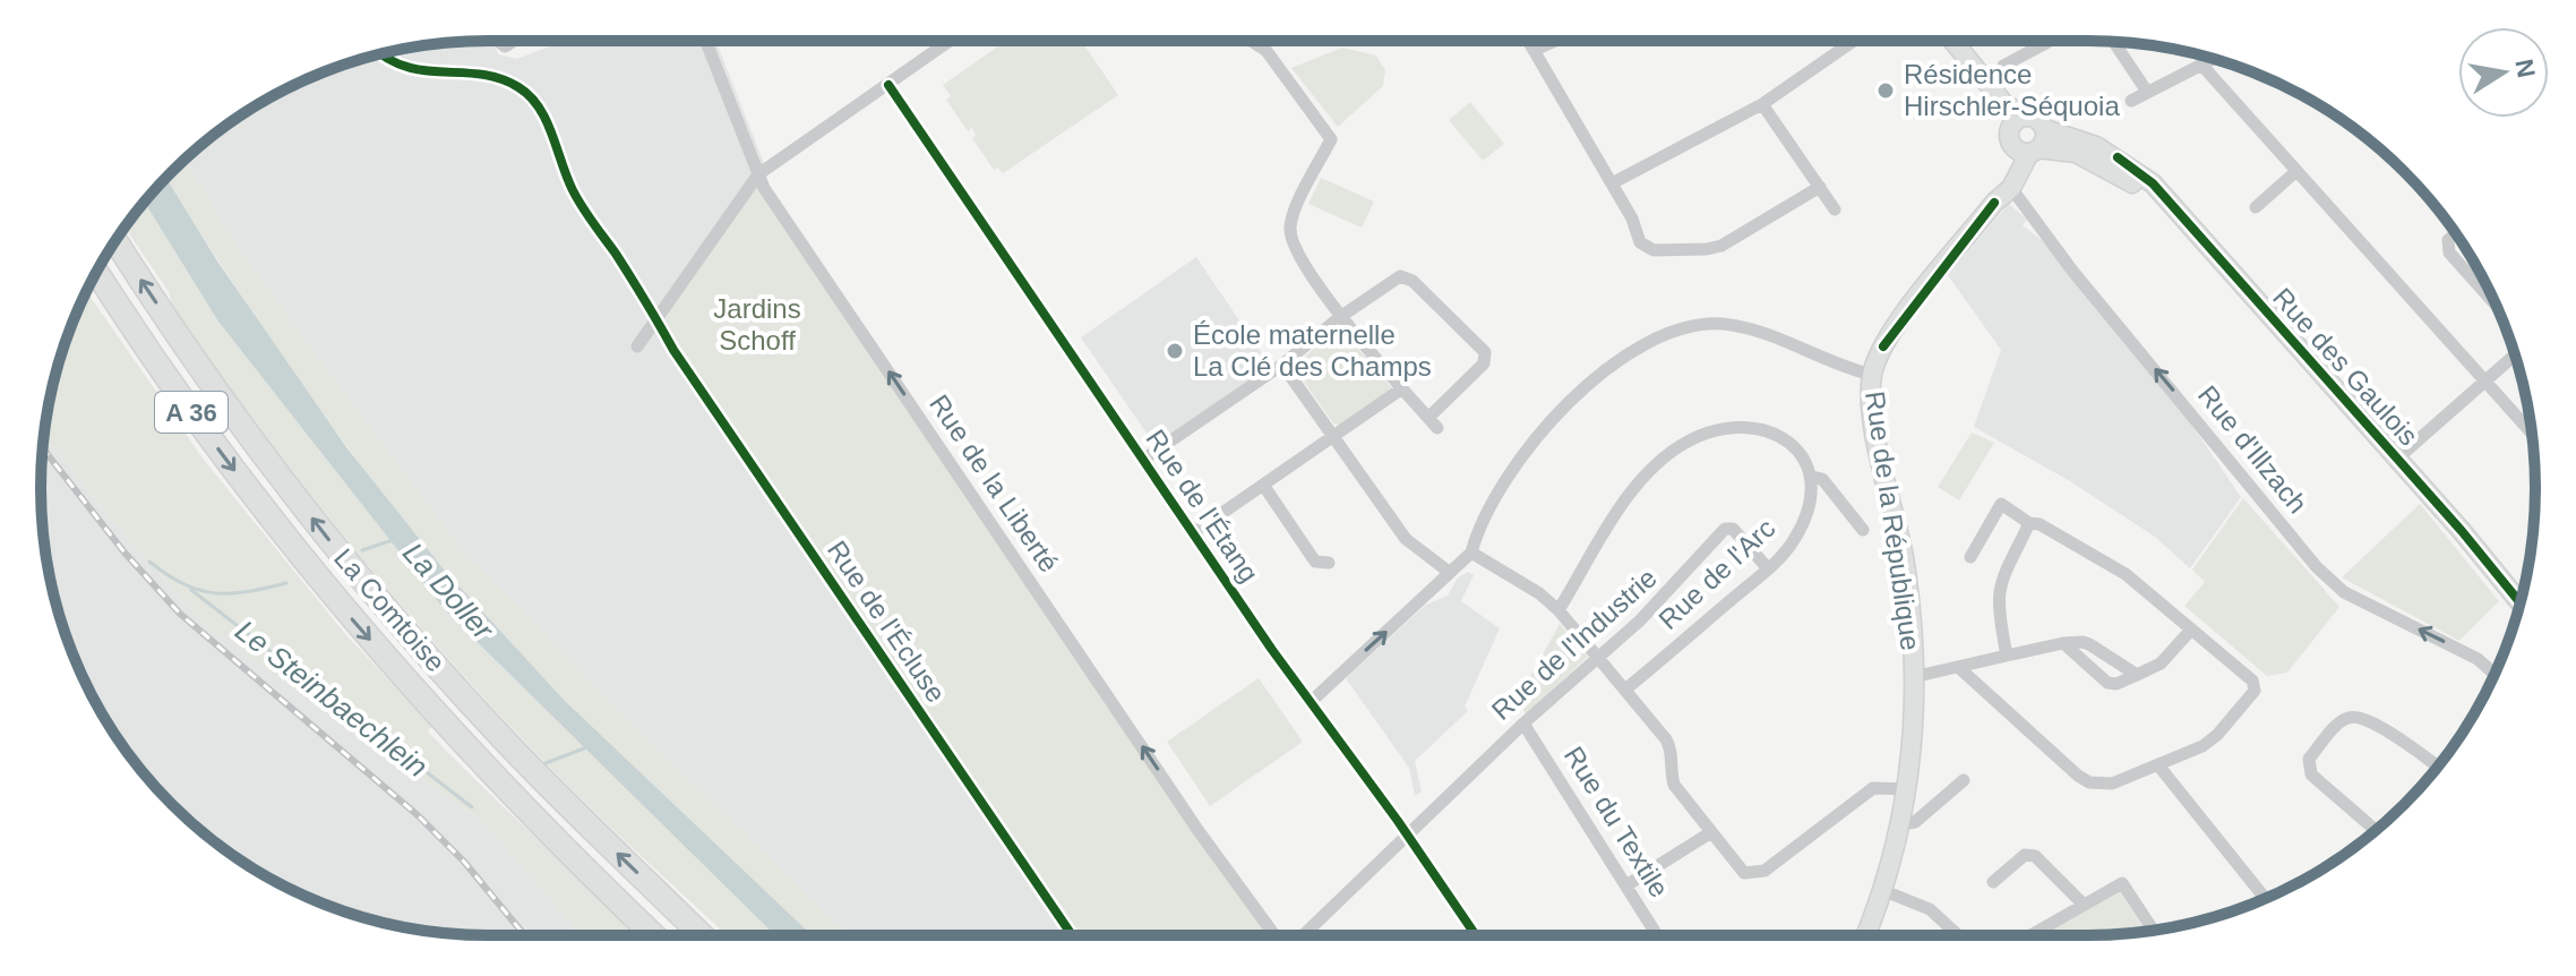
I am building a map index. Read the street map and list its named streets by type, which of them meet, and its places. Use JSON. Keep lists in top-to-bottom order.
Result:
{
  "streets": {
    "highway": ["A 36", "La Comtoise"],
    "main road": ["Rue des Gaulois", "Rue de la République"],
    "street": [
      "Rue d'Illzach",
      "Rue de la Liberté",
      "Rue de l'Étang",
      "Rue de l'Arc",
      "Rue de l'Écluse",
      "Rue de l'Industrie",
      "Rue du Textile"
    ]
  },
  "crossings": [
    ["Rue des Gaulois", "Rue de la République"],
    ["Rue d'Illzach", "Rue de la République"],
    ["Rue de l'Étang", "Rue de l'Industrie"],
    ["Rue de l'Arc", "Rue de l'Industrie"],
    ["Rue de l'Industrie", "Rue du Textile"]
  ],
  "one_way": ["Rue d'Illzach", "Rue de la Liberté"],
  "water": ["La Doller", "Le Steinbaechlein"],
  "parks": ["Jardins Schoff"],
  "places": ["Résidence Hirschler-Séquoia", "École maternelle La Clé des Champs"],
  "north": "right"
}
